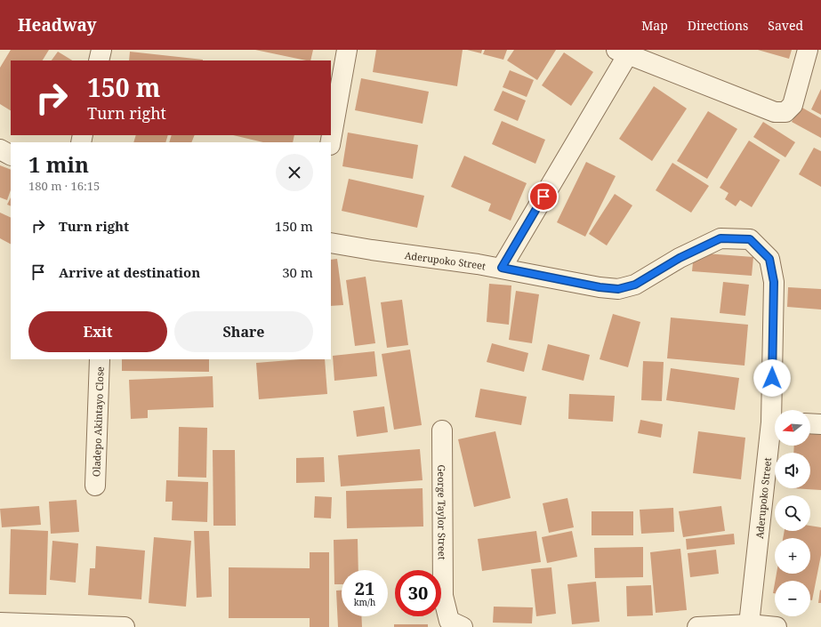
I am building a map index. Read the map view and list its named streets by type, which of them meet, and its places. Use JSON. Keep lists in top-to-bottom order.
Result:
{
  "streets": {
    "street": ["Aderupoko Street", "Oladepo Akintayo Close", "George Taylor Street"]
  },
  "north": "left",
  "page": {
    "header": "Headway",
    "nav": ["Map", "Directions", "Saved"],
    "turn": ["150 m", "Turn right"],
    "heading": ["1 min", "180 m · 16:15"],
    "list": [
      {
        "name": "Turn right",
        "value": "150 m"
      },
      {
        "name": "Arrive at destination",
        "value": "30 m"
      }
    ],
    "buttons": ["Exit", "Share"],
    "map_buttons": ["+", "−"],
    "speed": "21 km/h",
    "limit": "30"
  }
}
